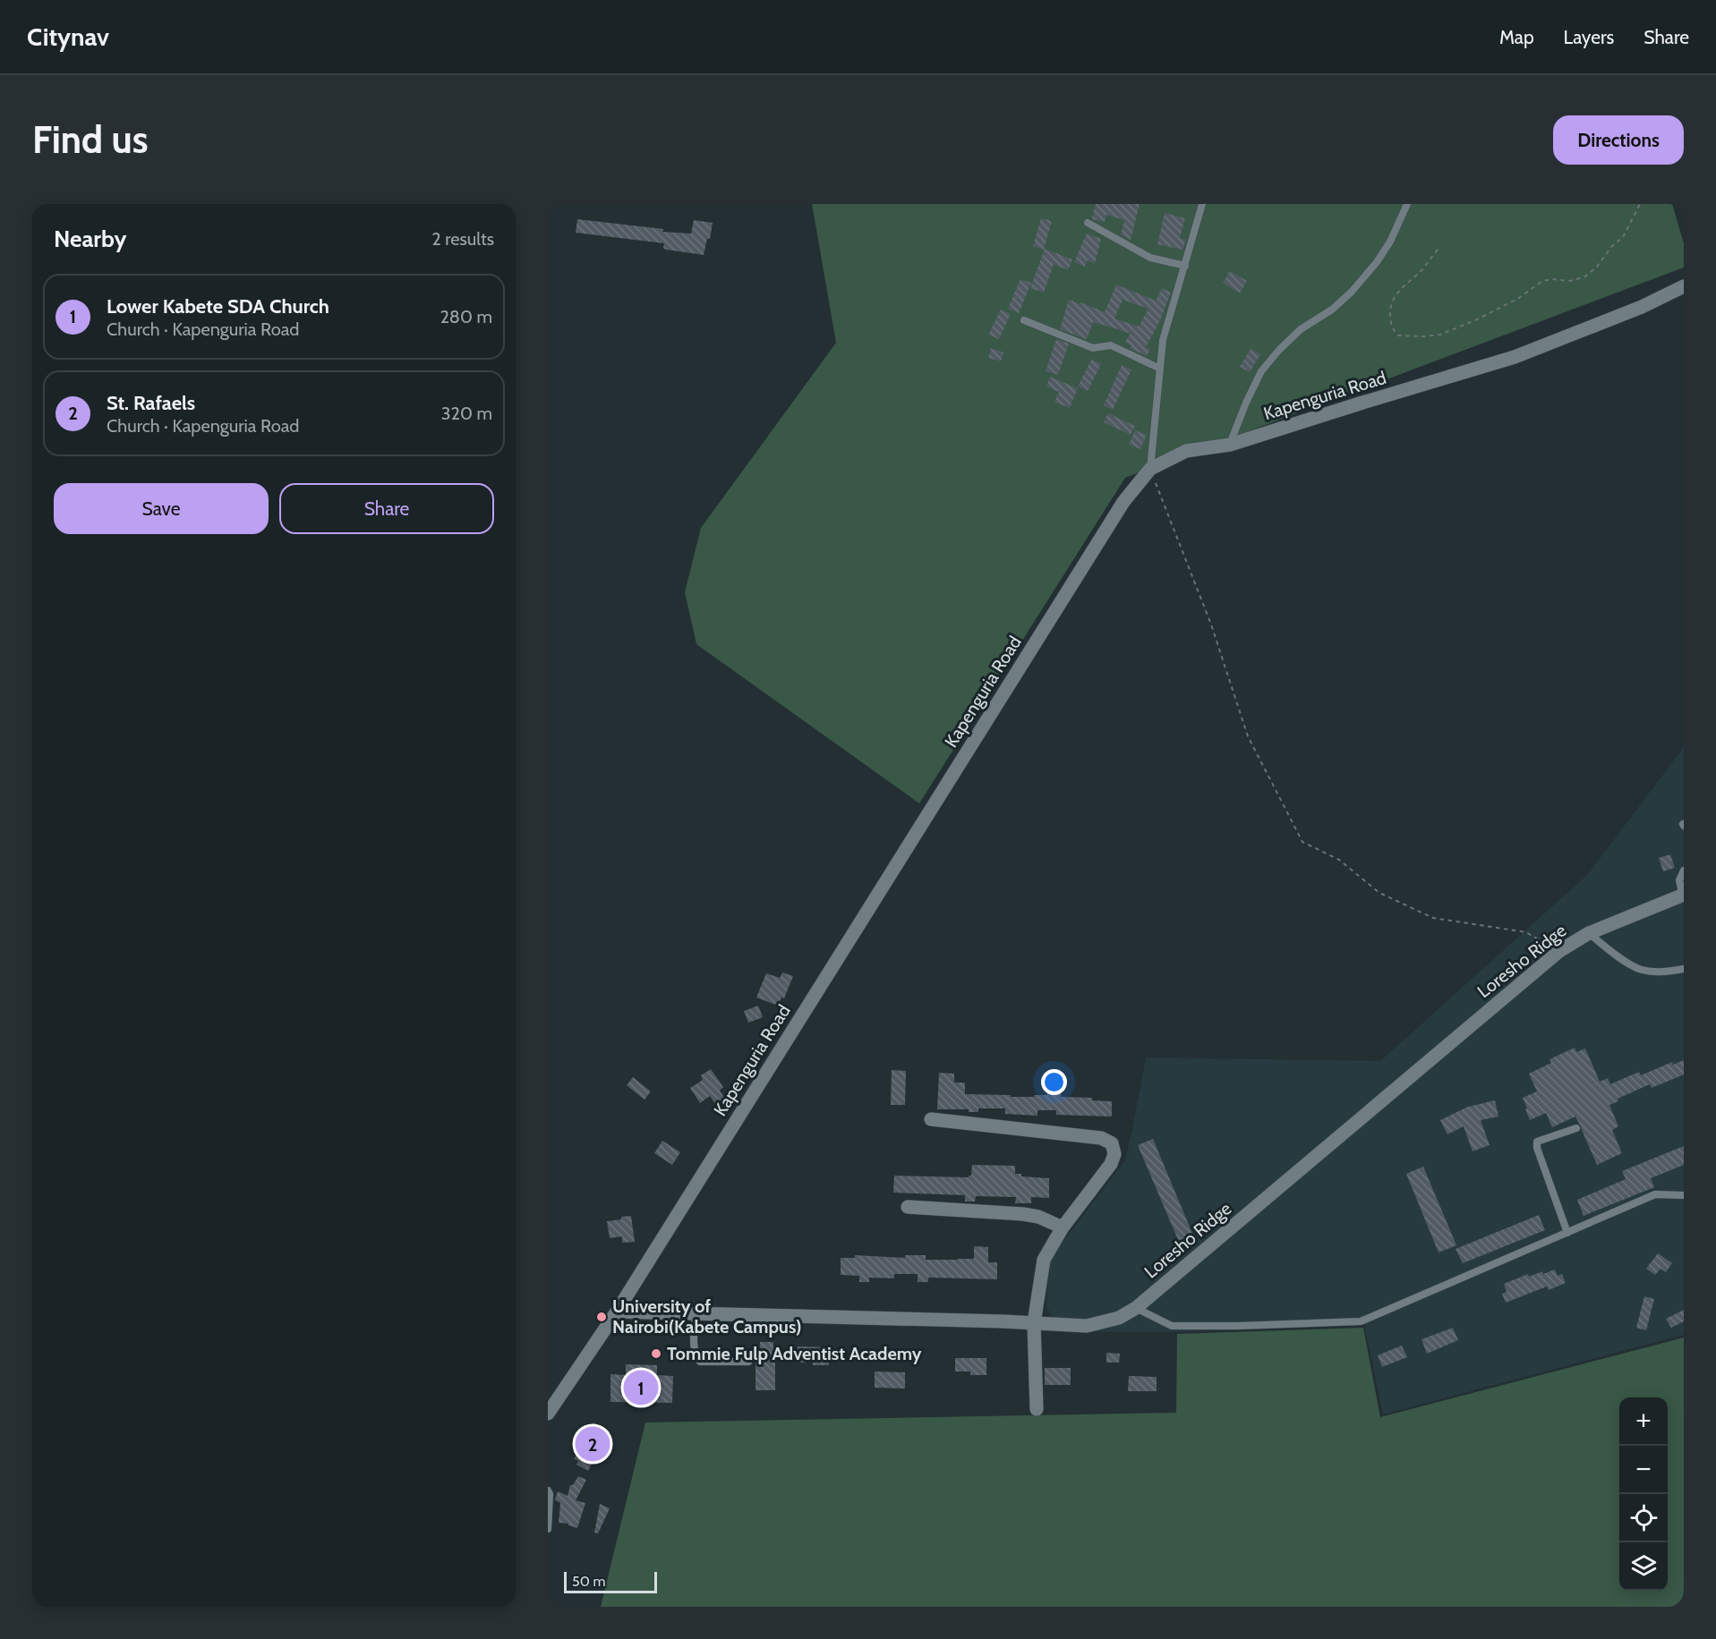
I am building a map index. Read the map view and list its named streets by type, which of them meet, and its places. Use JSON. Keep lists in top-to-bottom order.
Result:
{
  "streets": {
    "street": ["Kapenguria Road", "Loresho Ridge"]
  },
  "crossings": [
    ["Kapenguria Road", "Loresho Ridge"]
  ],
  "places": ["University of Nairobi(Kabete Campus)", "Tommie Fulp Adventist Academy"],
  "scale_bar": "50 m",
  "page": {
    "header": "Citynav",
    "nav": ["Map", "Layers", "Share"],
    "buttons": [
      "Directions",
      ["Save", "Share"]
    ],
    "title": "Find us",
    "heading": ["Nearby", "2 results"],
    "list": [
      {
        "mark": "1",
        "name": "Lower Kabete SDA Church",
        "note": "Church · Kapenguria Road",
        "value": "280 m"
      },
      {
        "mark": "2",
        "name": "St. Rafaels",
        "note": "Church · Kapenguria Road",
        "value": "320 m"
      }
    ],
    "pins": ["1", "2"],
    "map_buttons": ["+", "−"],
    "scale": "50 m"
  }
}
